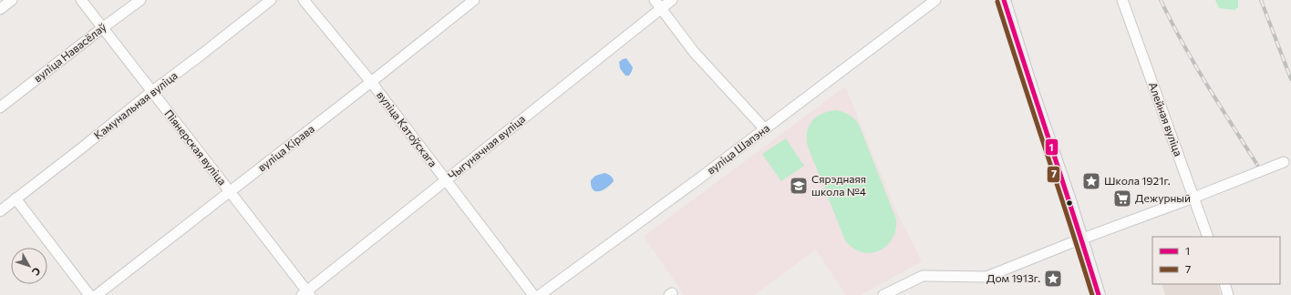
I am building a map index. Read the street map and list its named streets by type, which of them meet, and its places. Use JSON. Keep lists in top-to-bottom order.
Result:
{
  "streets": {
    "street": [
      "вуліца Навасёлаў",
      "Камунальная вуліца",
      "Алейная вуліца",
      "вуліца Катоўскага",
      "Піянерская вуліца",
      "Чыгуначная вуліца",
      "вуліца Кірава",
      "вуліца Шапэна"
    ]
  },
  "crossings": [
    ["вуліца Навасёлаў", "Піянерская вуліца"],
    ["Камунальная вуліца", "Піянерская вуліца"],
    ["вуліца Катоўскага", "Чыгуначная вуліца"],
    ["вуліца Катоўскага", "вуліца Кірава"],
    ["Піянерская вуліца", "Чыгуначная вуліца"],
    ["Піянерская вуліца", "вуліца Кірава"]
  ],
  "places": {
    "place": ["Школа 1921г.", "Дом 1913г."],
    "school or university": ["Сярэднаяя школа №4"],
    "supermarket": ["Дежурный"]
  },
  "lines": ["transit line 1", "transit line 7"],
  "legend": ["1", "7"],
  "north": "bottom right"
}
